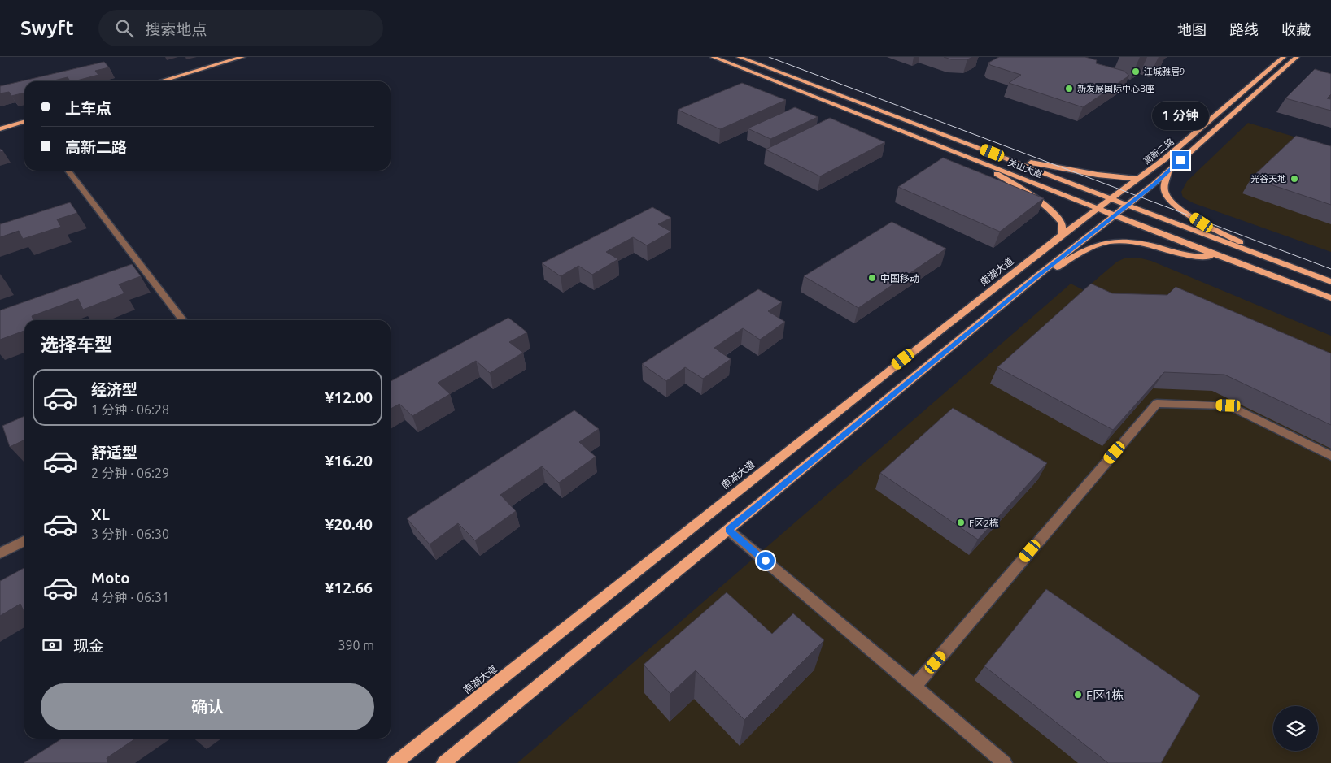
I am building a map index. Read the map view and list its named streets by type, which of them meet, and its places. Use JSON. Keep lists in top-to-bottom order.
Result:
{
  "streets": {
    "main road": ["高新二路", "关山大道", "南湖大道"]
  },
  "crossings": [
    ["高新二路", "关山大道"],
    ["高新二路", "南湖大道"],
    ["关山大道", "南湖大道"]
  ],
  "places": [
    "江城雅居9",
    "新发展国际中心B座",
    "光谷天地",
    "中国移动",
    "F区2栋",
    "F区1栋"
  ],
  "page": {
    "header": "Swyft",
    "search": "搜索地点",
    "nav": ["地图", "路线", "收藏"],
    "banner": ["上车点", "高新二路"],
    "bubble": "1 分钟",
    "heading": "选择车型",
    "list": [
      {
        "name": "经济型",
        "note": "1 分钟 · 06:28",
        "value": "¥12.00"
      },
      {
        "name": "舒适型",
        "note": "2 分钟 · 06:29",
        "value": "¥16.20"
      },
      {
        "name": "XL",
        "note": "3 分钟 · 06:30",
        "value": "¥20.40"
      },
      {
        "name": "Moto",
        "note": "4 分钟 · 06:31",
        "value": "¥12.66"
      }
    ],
    "pay": ["现金", "390 m"],
    "buttons": "确认"
  }
}
